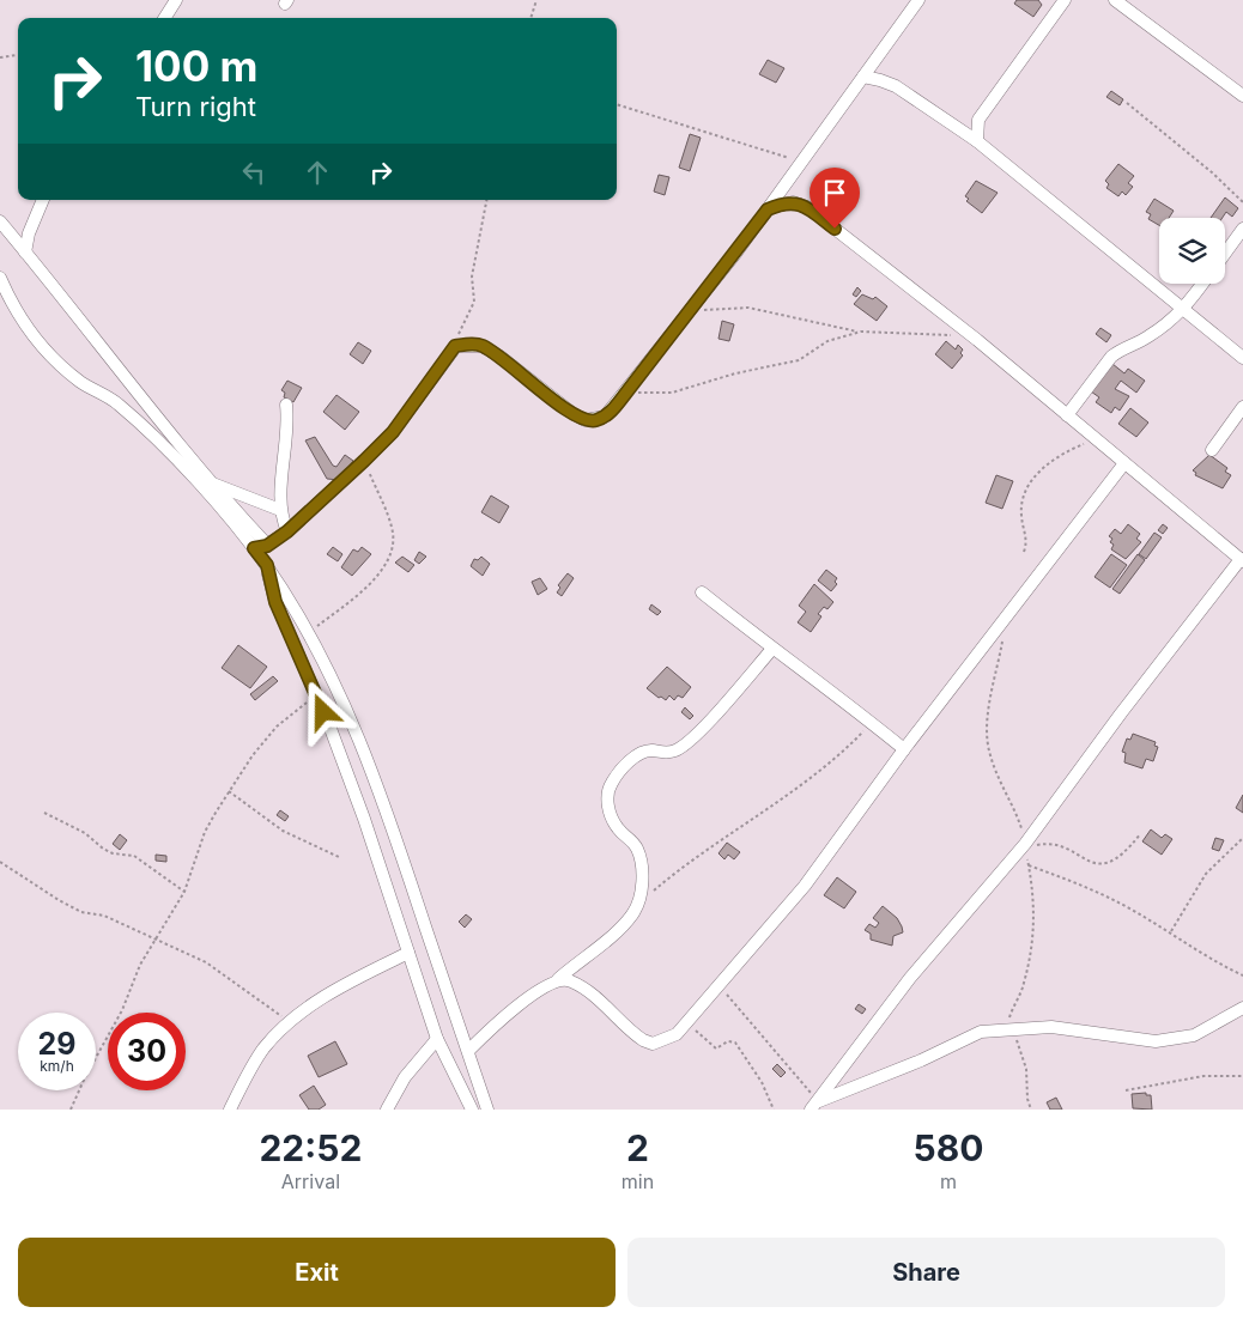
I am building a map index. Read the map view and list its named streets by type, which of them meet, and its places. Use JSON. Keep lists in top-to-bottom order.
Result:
{
  "page": {
    "turn": ["100 m", "Turn right"],
    "speed": "29 km/h",
    "limit": "30",
    "eta": [
      "22:52",
      "Arrival",
      "2",
      "min",
      "580",
      "m"
    ],
    "buttons": ["Exit", "Share"]
  }
}
